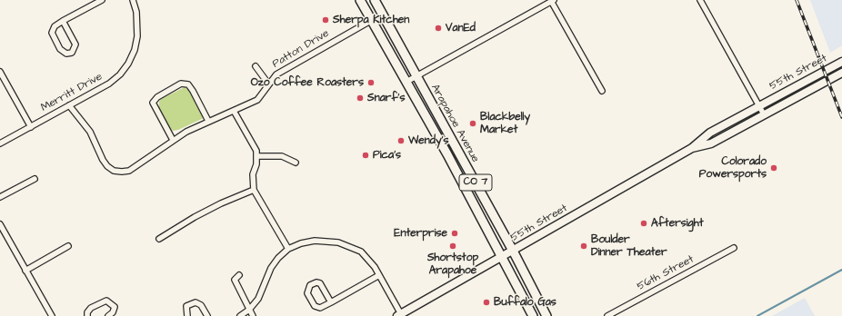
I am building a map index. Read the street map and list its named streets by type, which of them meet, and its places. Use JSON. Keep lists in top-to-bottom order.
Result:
{
  "streets": {
    "main road": ["55th Street", "Arapahoe Avenue", "CO 7"],
    "street": ["Patton Drive", "Merritt Drive", "56th Street"]
  },
  "crossings": [
    ["Patton Drive", "Merritt Drive"],
    ["Patton Drive", "Arapahoe Avenue"],
    ["55th Street", "Arapahoe Avenue"]
  ],
  "places": [
    "Sherpa Kitchen",
    "VanEd",
    "Ozo Coffee Roasters",
    "Snarf's",
    "Blackbelly Market",
    "Wendy's",
    "Pica's",
    "Colorado Powersports",
    "Aftersight",
    "Enterprise",
    "Shortstop Arapahoe",
    "Boulder Dinner Theater",
    "Buffalo Gas"
  ]
}
